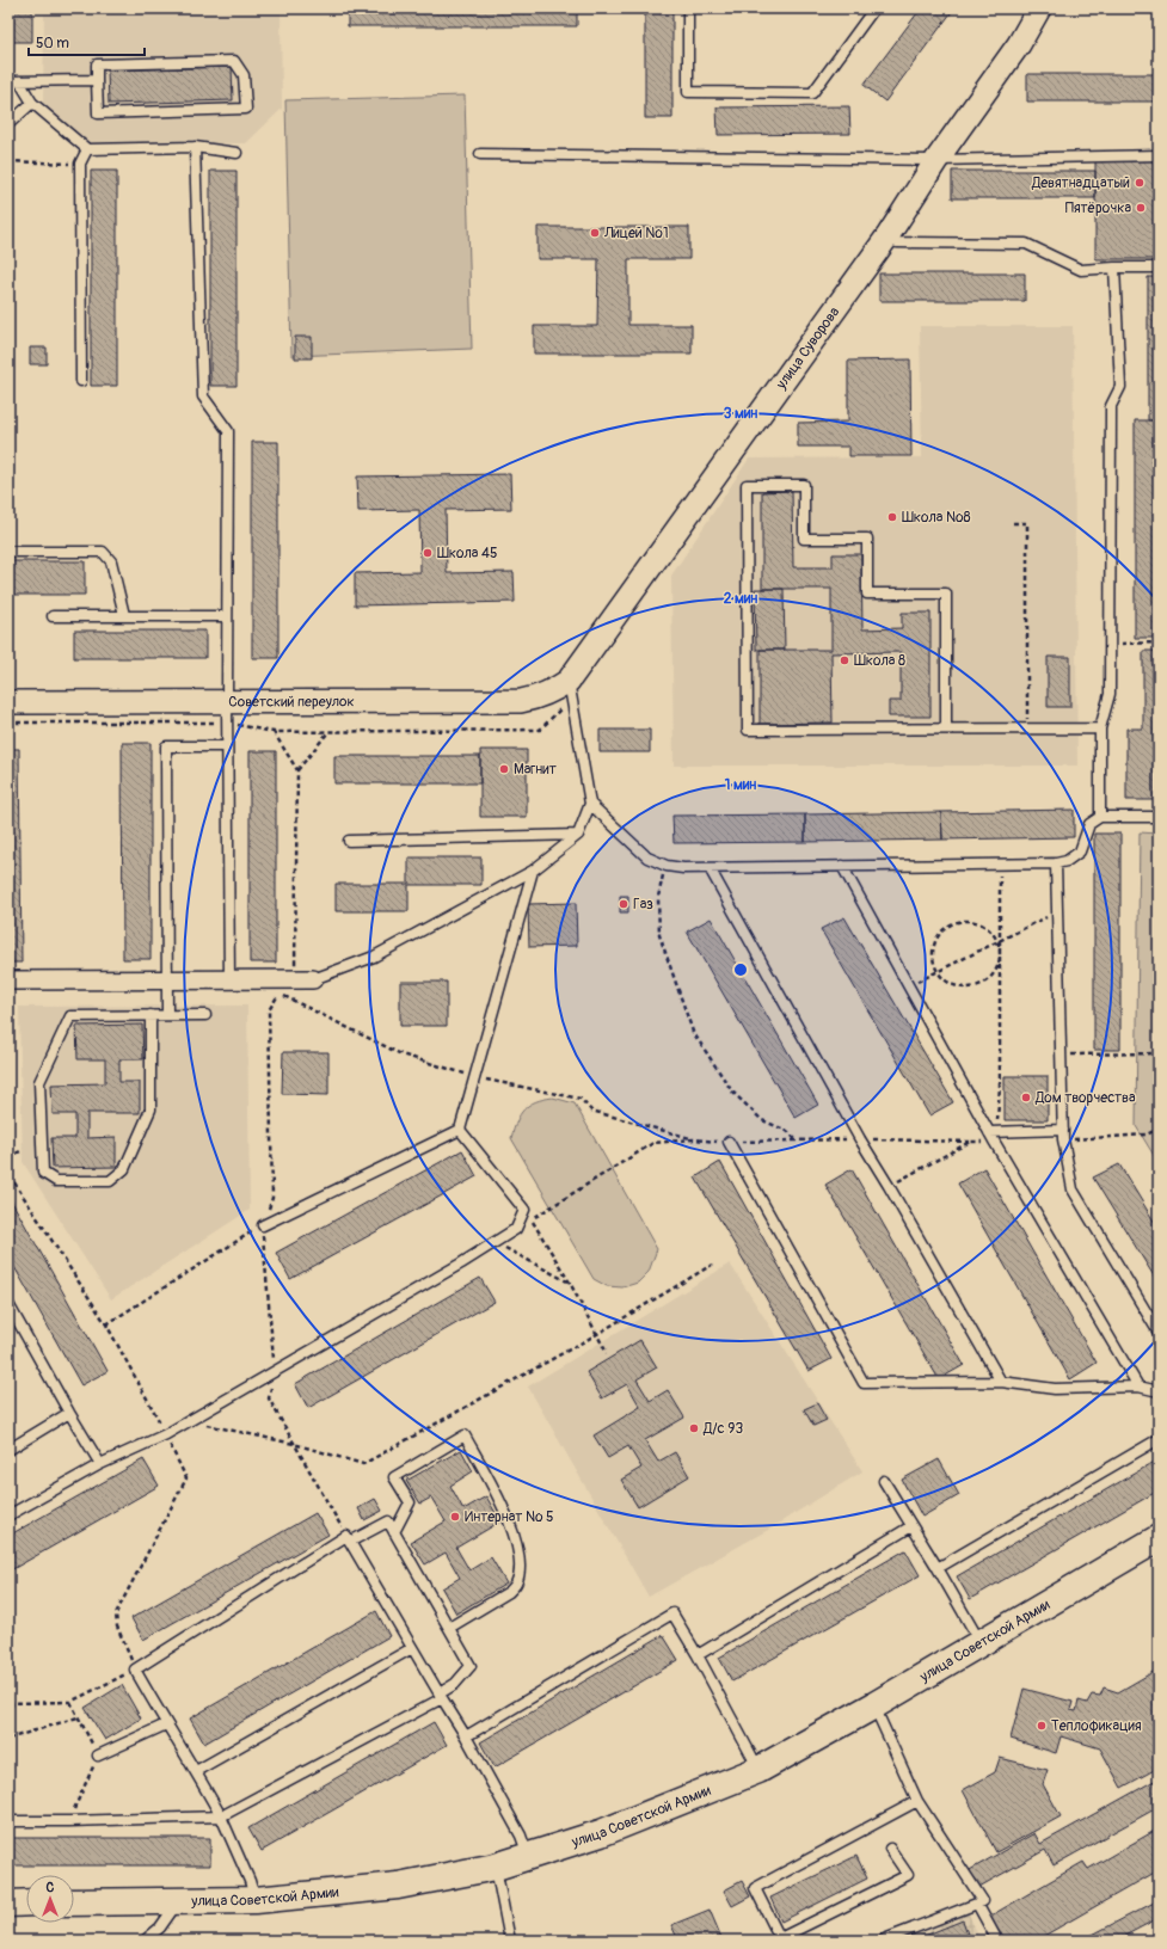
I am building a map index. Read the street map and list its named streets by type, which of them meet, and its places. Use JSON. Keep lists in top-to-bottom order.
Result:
{
  "streets": {
    "main road": ["улица Советской Армии"],
    "street": ["улица Суворова", "Советский переулок"]
  },
  "crossings": [
    ["улица Суворова", "Советский переулок"]
  ],
  "places": [
    "Девятнадцатый",
    "Пятёрочка",
    "Лицей №1",
    "Школа №8",
    "Школа 45",
    "Школа 8",
    "Магнит",
    "Газ",
    "Дом творчества",
    "Д/с 93",
    "Интернат № 5",
    "Теплофикация"
  ],
  "scale_bar": "50 m",
  "north": "top",
  "rings": ["3 мин", "2 мин", "1 мин"]
}
